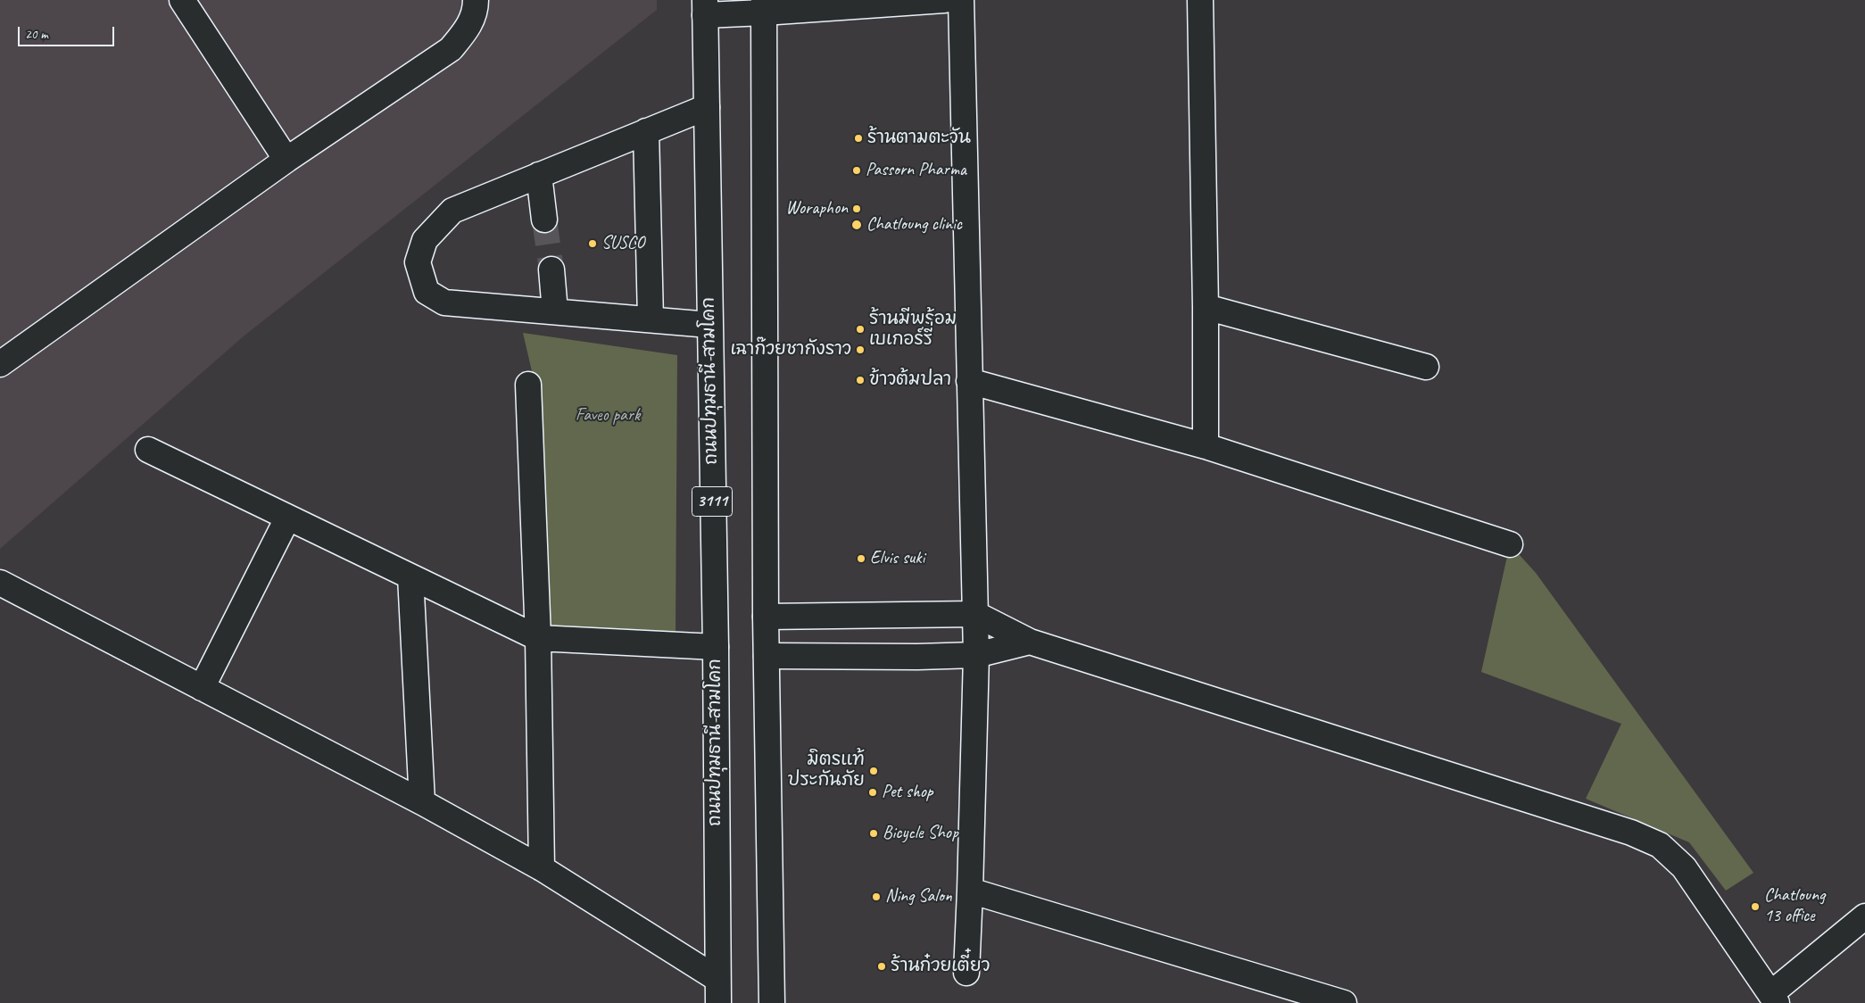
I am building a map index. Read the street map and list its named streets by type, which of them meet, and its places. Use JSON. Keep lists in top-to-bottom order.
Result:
{
  "streets": {
    "street": ["ถนนปทุมธานี-สามโคก", "3111"]
  },
  "parks": ["Faveo park"],
  "places": [
    "ร้านตามตะวัน",
    "Passorn Pharma",
    "Woraphon",
    "Chatloung clinic",
    "SUSCO",
    "ร้านมีพร้อม เบเกอร์รี่",
    "เฉาก๊วยชากังราว",
    "ข้าวต้มปลา",
    "Elvis suki",
    "มิตรแท้ ประกันภัย",
    "Pet shop",
    "Bicycle Shop",
    "Ning Salon",
    "Chatloung 13 office",
    "ร้านก๋วยเตี๋ยว"
  ],
  "scale_bar": "20 m"
}
